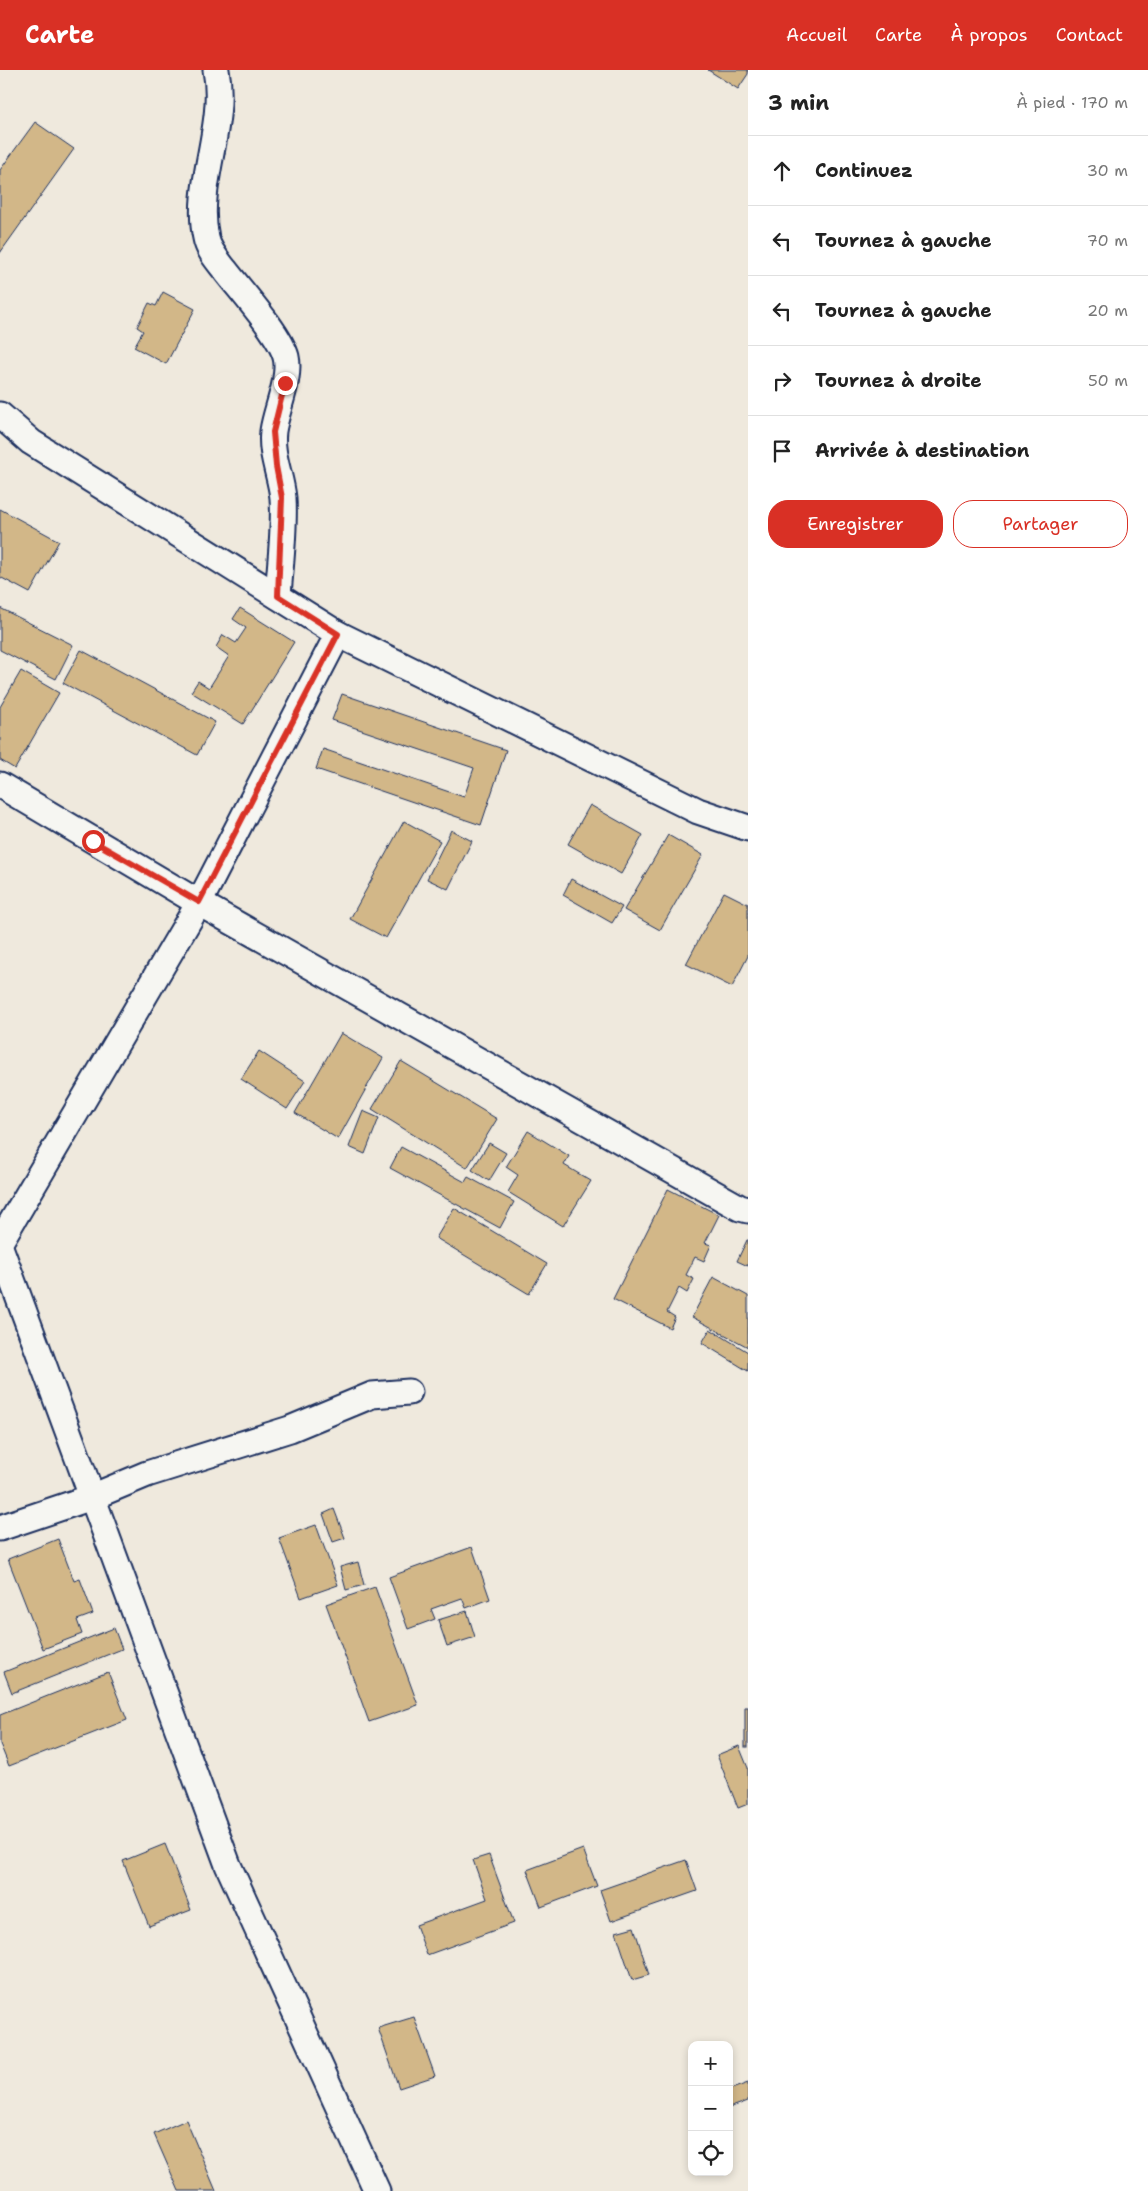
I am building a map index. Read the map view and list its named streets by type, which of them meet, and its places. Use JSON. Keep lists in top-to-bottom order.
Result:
{
  "page": {
    "header": "Carte",
    "nav": [
      "Accueil",
      "Carte",
      "À propos",
      "Contact"
    ],
    "heading": ["3 min", "À pied · 170 m"],
    "list": [
      ["Continuez", "30 m"],
      ["Tournez à gauche", "70 m"],
      ["Tournez à gauche", "20 m"],
      ["Tournez à droite", "50 m"],
      "Arrivée à destination"
    ],
    "buttons": ["Enregistrer", "Partager"],
    "map_buttons": ["+", "−"]
  }
}
